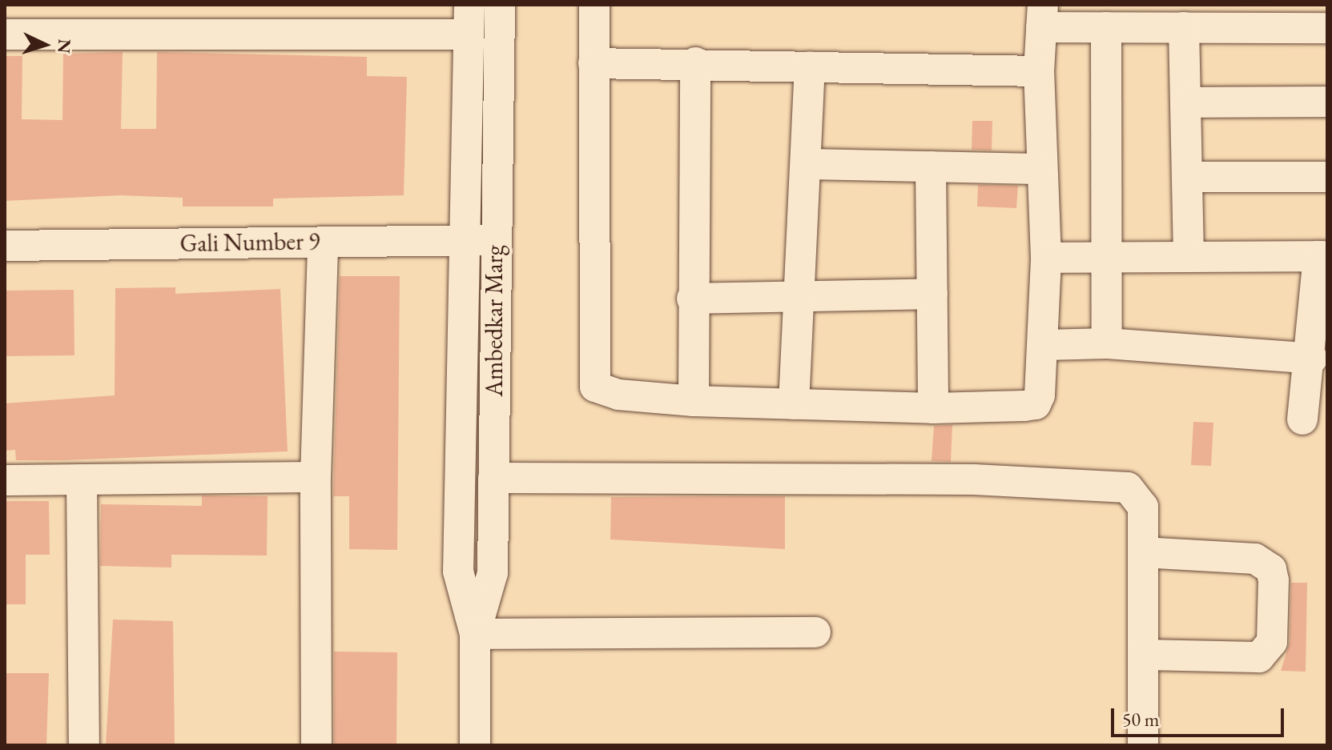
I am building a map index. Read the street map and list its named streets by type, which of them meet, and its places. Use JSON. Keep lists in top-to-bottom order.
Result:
{
  "streets": {
    "street": ["Gali Number 9", "Ambedkar Marg"]
  },
  "crossings": [
    ["Gali Number 9", "Ambedkar Marg"]
  ],
  "scale_bar": "50 m",
  "north": "right"
}
